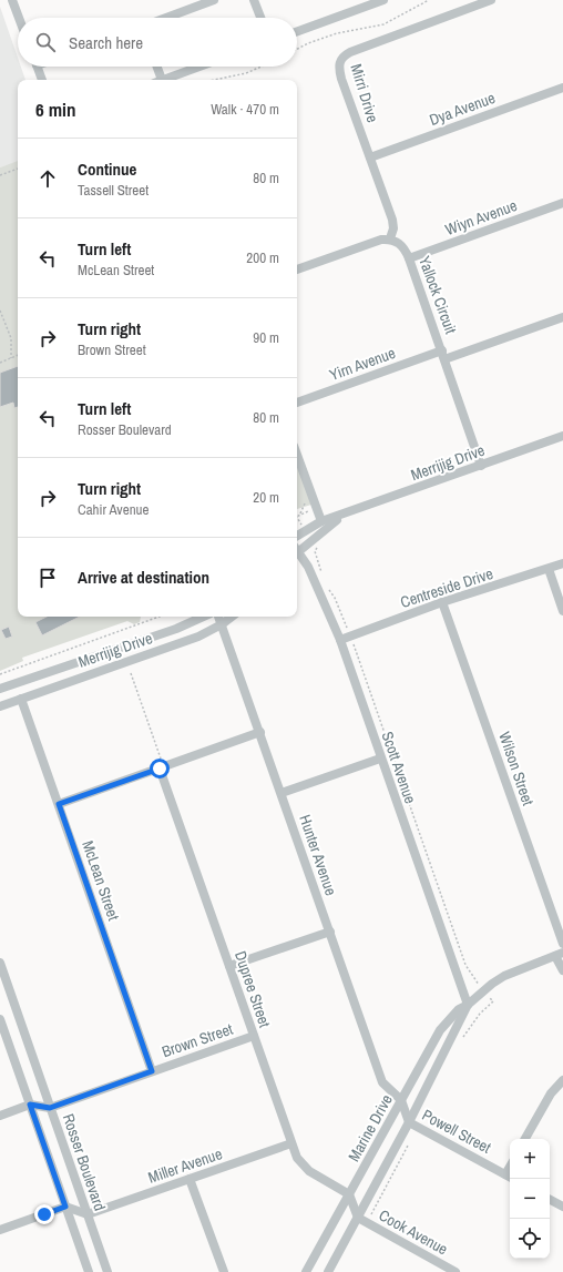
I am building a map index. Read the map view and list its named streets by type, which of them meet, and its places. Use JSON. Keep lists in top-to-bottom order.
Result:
{
  "streets": {
    "street": [
      "Mirri Drive",
      "Dya Avenue",
      "Wiyn Avenue",
      "Yallock Circuit",
      "Yirn Avenue",
      "Merrijig Drive",
      "Centreside Drive",
      "Scott Avenue",
      "Wilson Street",
      "Hunter Avenue",
      "McLean Street",
      "Dupree Street",
      "Brown Street",
      "Marine Drive",
      "Powell Street",
      "Rosser Boulevard",
      "Miller Avenue",
      "Cook Avenue"
    ]
  },
  "crossings": [
    ["Mirri Drive", "Dya Avenue"],
    ["Mirri Drive", "Yallock Circuit"],
    ["Wiyn Avenue", "Yallock Circuit"],
    ["Yallock Circuit", "Yirn Avenue"],
    ["Yallock Circuit", "Merrijig Drive"],
    ["Merrijig Drive", "Hunter Avenue"],
    ["Merrijig Drive", "McLean Street"],
    ["Centreside Drive", "Scott Avenue"],
    ["Centreside Drive", "Wilson Street"],
    ["Scott Avenue", "Marine Drive"],
    ["Hunter Avenue", "Marine Drive"],
    ["McLean Street", "Brown Street"],
    ["Dupree Street", "Brown Street"],
    ["Dupree Street", "Marine Drive"],
    ["Dupree Street", "Miller Avenue"],
    ["Brown Street", "Rosser Boulevard"],
    ["Marine Drive", "Powell Street"],
    ["Marine Drive", "Cook Avenue"],
    ["Rosser Boulevard", "Miller Avenue"]
  ],
  "page": {
    "search": "Search here",
    "heading": ["6 min", "Walk · 470 m"],
    "list": [
      ["Continue", "Tassell Street", "80 m"],
      ["Turn left", "McLean Street", "200 m"],
      ["Turn right", "Brown Street", "90 m"],
      ["Turn left", "Rosser Boulevard", "80 m"],
      ["Turn right", "Cahir Avenue", "20 m"],
      "Arrive at destination"
    ],
    "map_buttons": ["+", "−"]
  }
}
